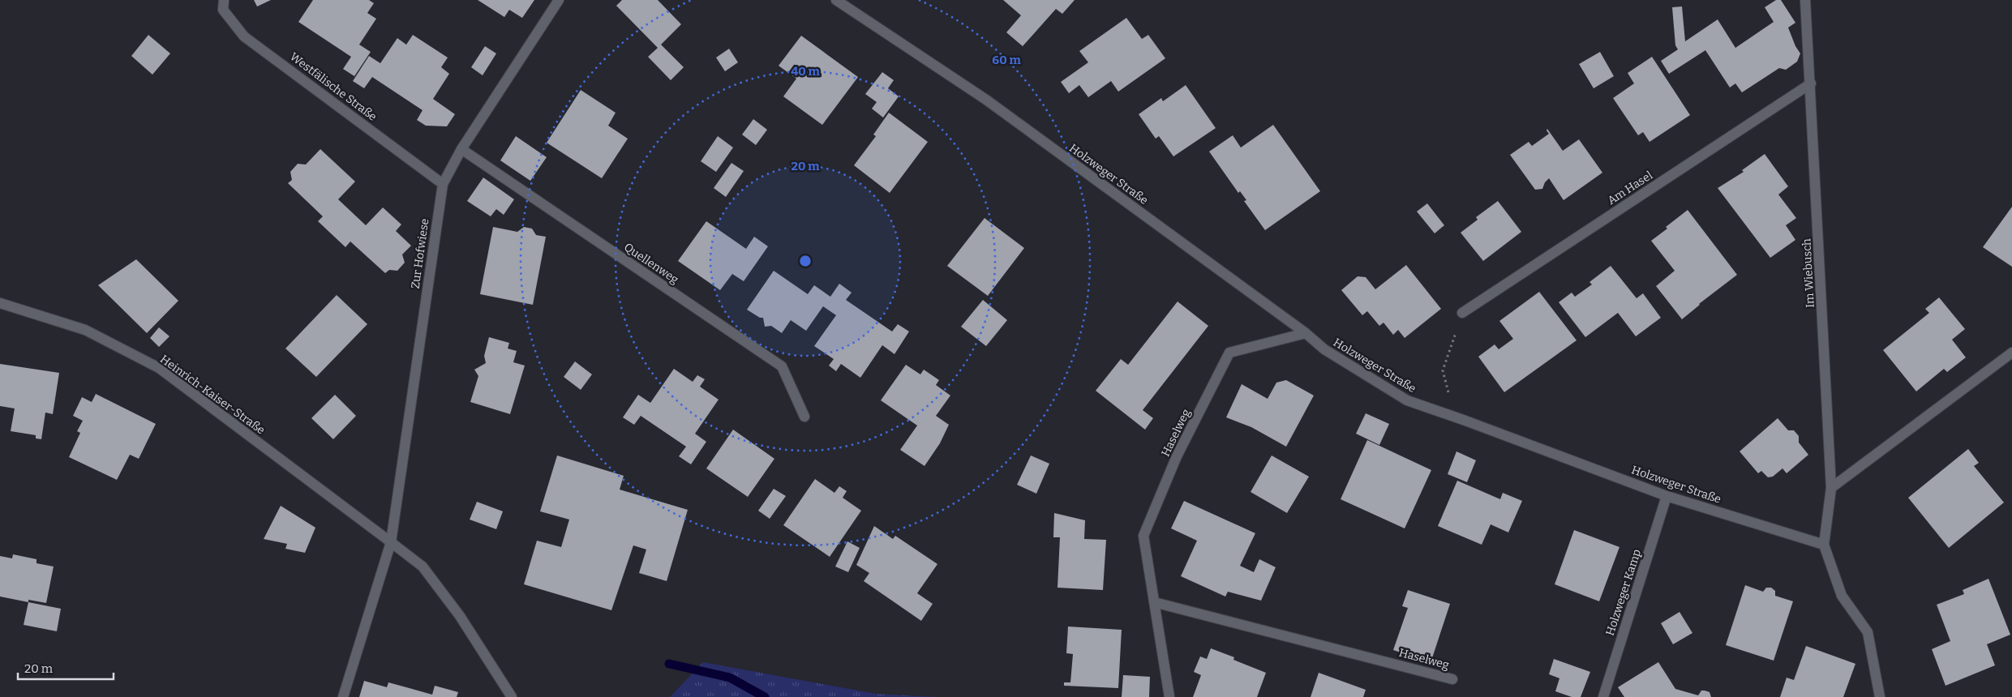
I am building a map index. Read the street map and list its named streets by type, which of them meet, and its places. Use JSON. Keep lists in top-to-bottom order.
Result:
{
  "streets": {
    "street": [
      "Westfälische Straße",
      "Holzweger Straße",
      "Am Hasel",
      "Zur Hofwiese",
      "Quellenweg",
      "Im Wiebusch",
      "Heinrich-Kaiser-Straße",
      "Haselweg",
      "Holzweger Kamp"
    ]
  },
  "crossings": [
    ["Westfälische Straße", "Zur Hofwiese"],
    ["Holzweger Straße", "Im Wiebusch"],
    ["Holzweger Straße", "Haselweg"],
    ["Holzweger Straße", "Holzweger Kamp"],
    ["Am Hasel", "Im Wiebusch"],
    ["Zur Hofwiese", "Quellenweg"],
    ["Zur Hofwiese", "Heinrich-Kaiser-Straße"]
  ],
  "scale_bar": "20 m",
  "rings": ["60 m", "40 m", "20 m"]
}
